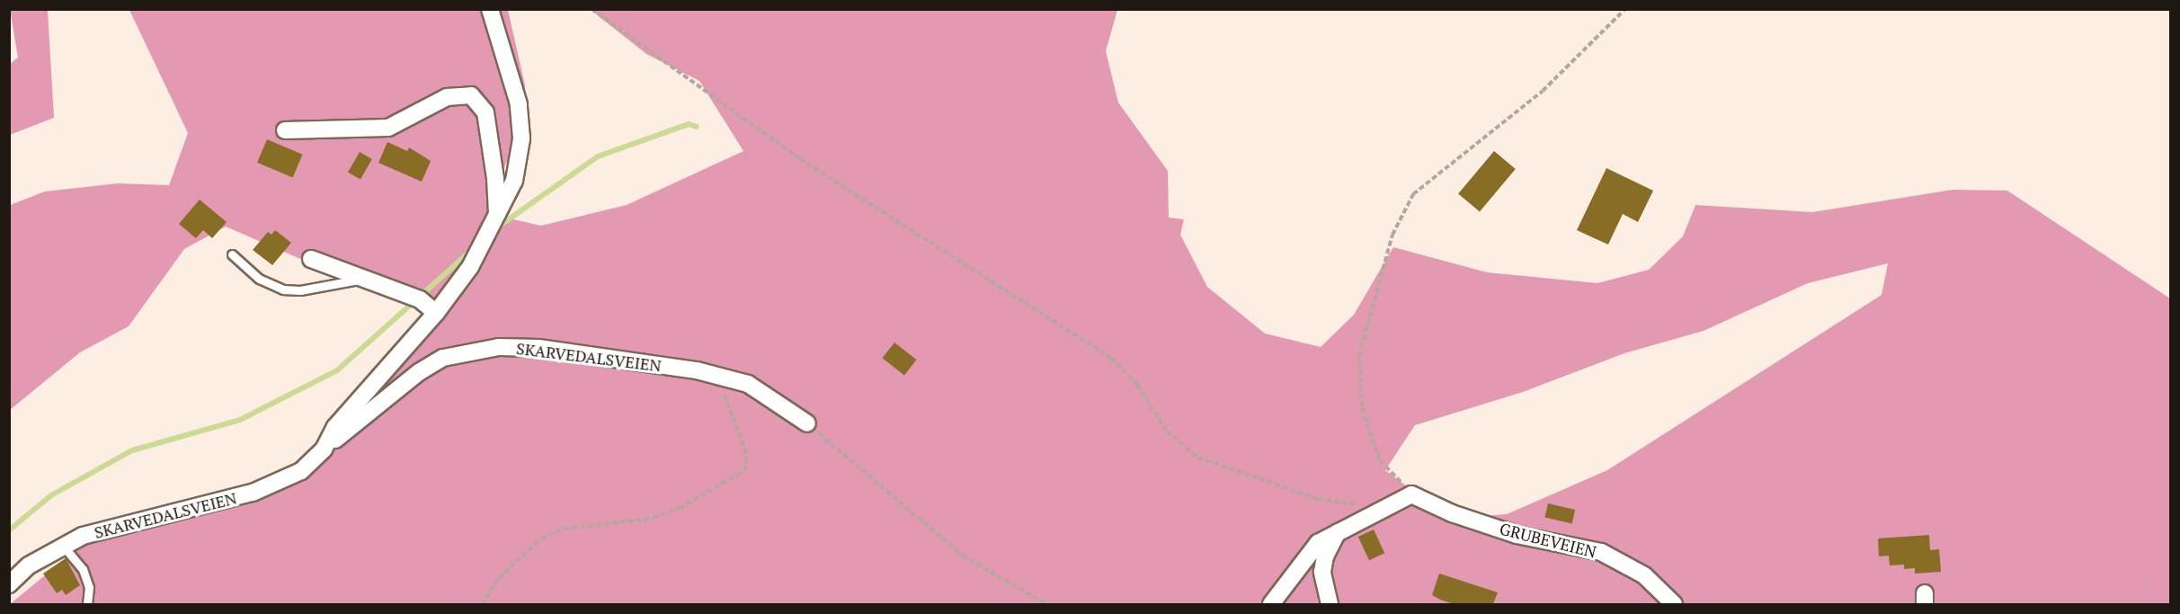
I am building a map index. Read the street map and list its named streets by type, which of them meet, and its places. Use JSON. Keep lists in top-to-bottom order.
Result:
{
  "streets": {
    "street": ["SKARVEDALSVEIEN", "GRUBEVEIEN"]
  }
}
